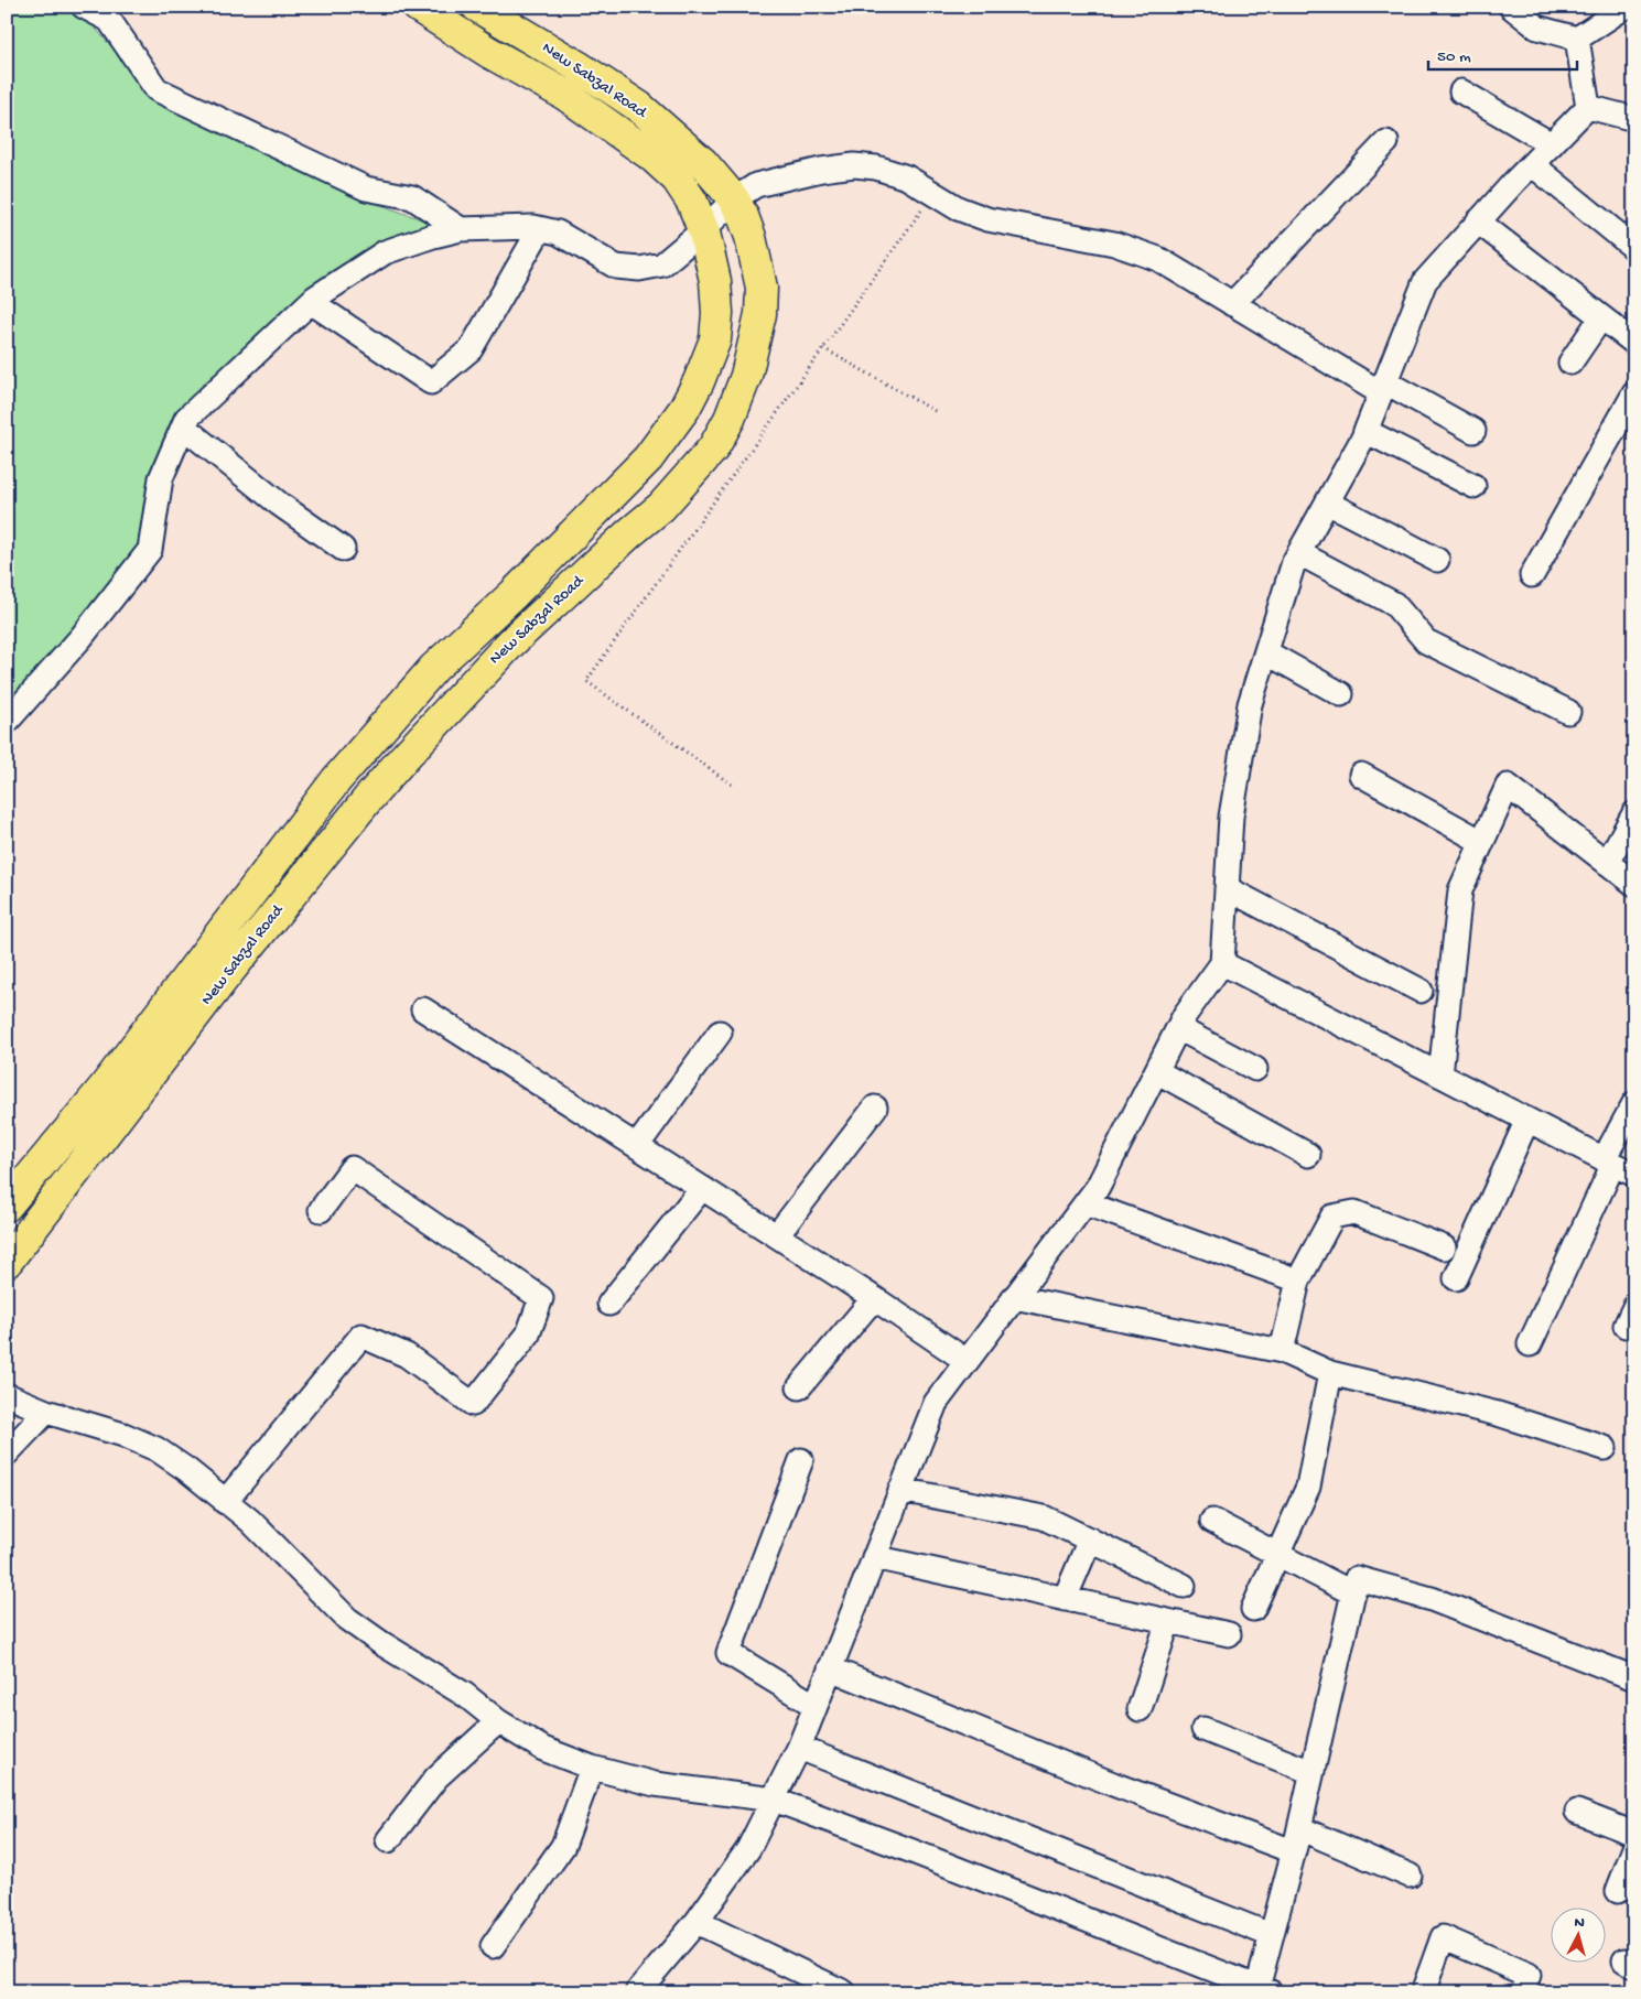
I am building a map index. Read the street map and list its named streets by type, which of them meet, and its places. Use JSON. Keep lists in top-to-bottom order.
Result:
{
  "streets": {
    "main road": ["New Sabzal Road"]
  },
  "scale_bar": "50 m",
  "north": "top"
}
